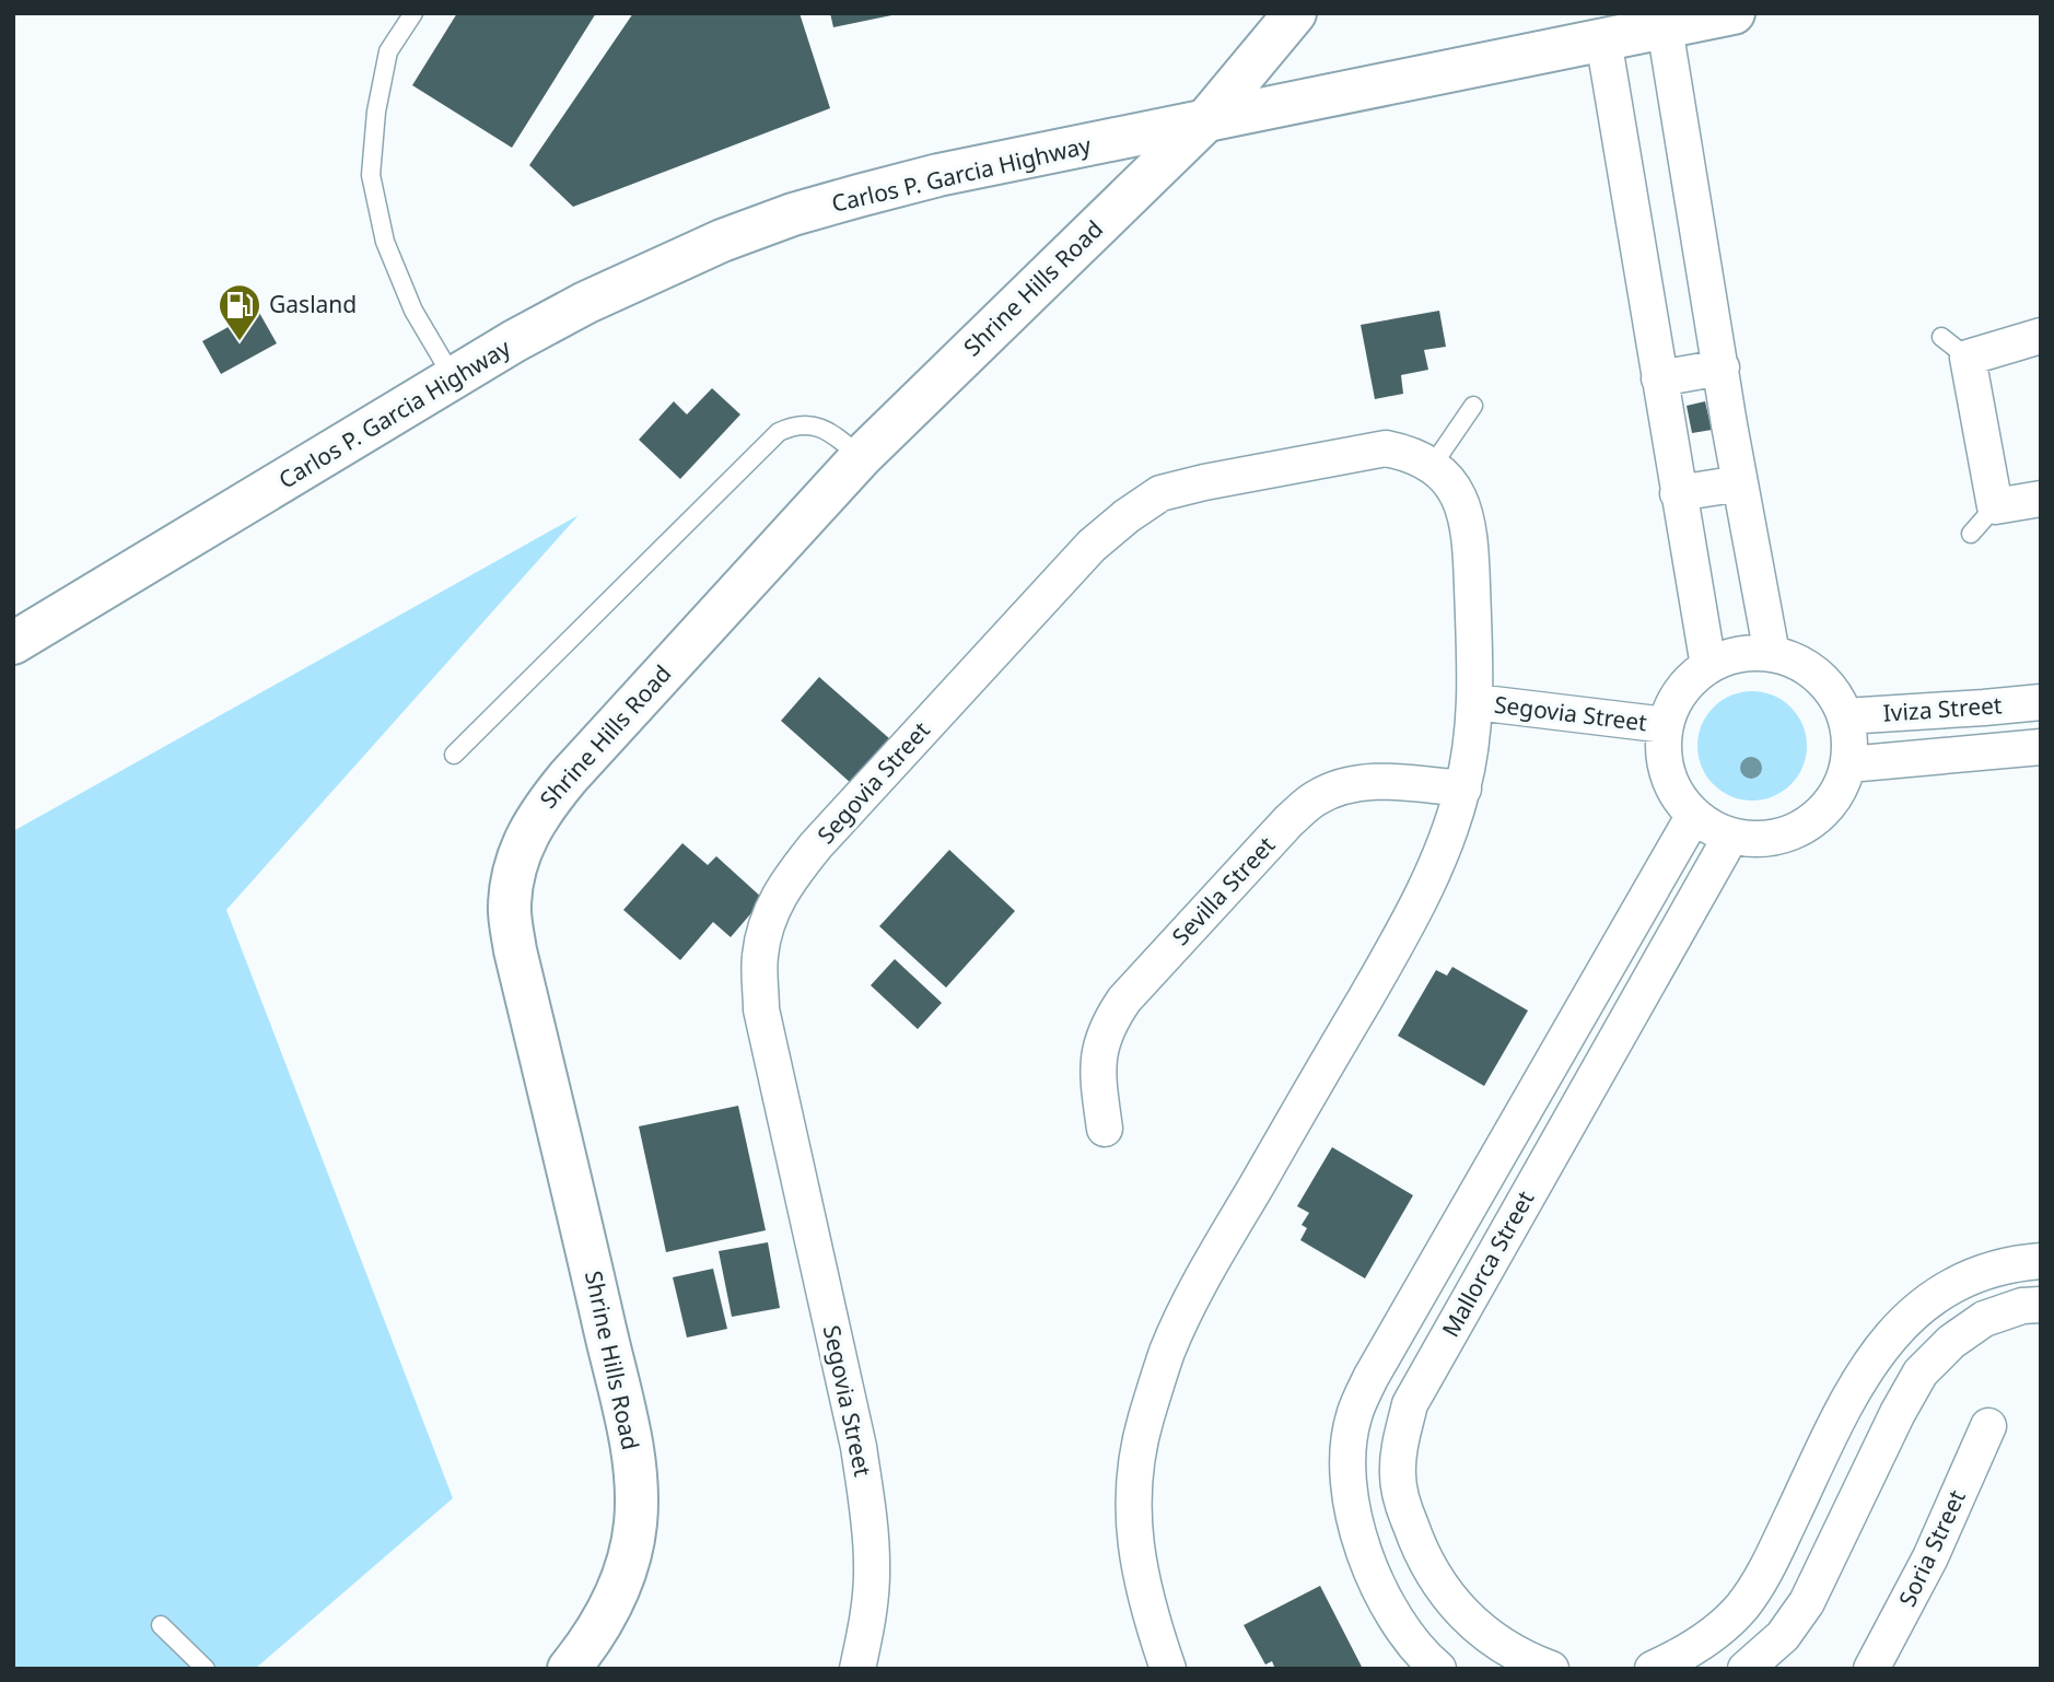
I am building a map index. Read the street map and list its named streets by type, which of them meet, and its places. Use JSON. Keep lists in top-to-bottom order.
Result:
{
  "streets": {
    "main road": ["Carlos P. Garcia Highway", "Shrine Hills Road"],
    "street": [
      "Iviza Street",
      "Segovia Street",
      "Sevilla Street",
      "Mallorca Street",
      "Soria Street"
    ]
  },
  "crossings": [
    ["Carlos P. Garcia Highway", "Shrine Hills Road"],
    ["Iviza Street", "Segovia Street"],
    ["Iviza Street", "Mallorca Street"],
    ["Segovia Street", "Sevilla Street"],
    ["Segovia Street", "Mallorca Street"]
  ],
  "places": {
    "fuel station": ["Gasland"]
  }
}
